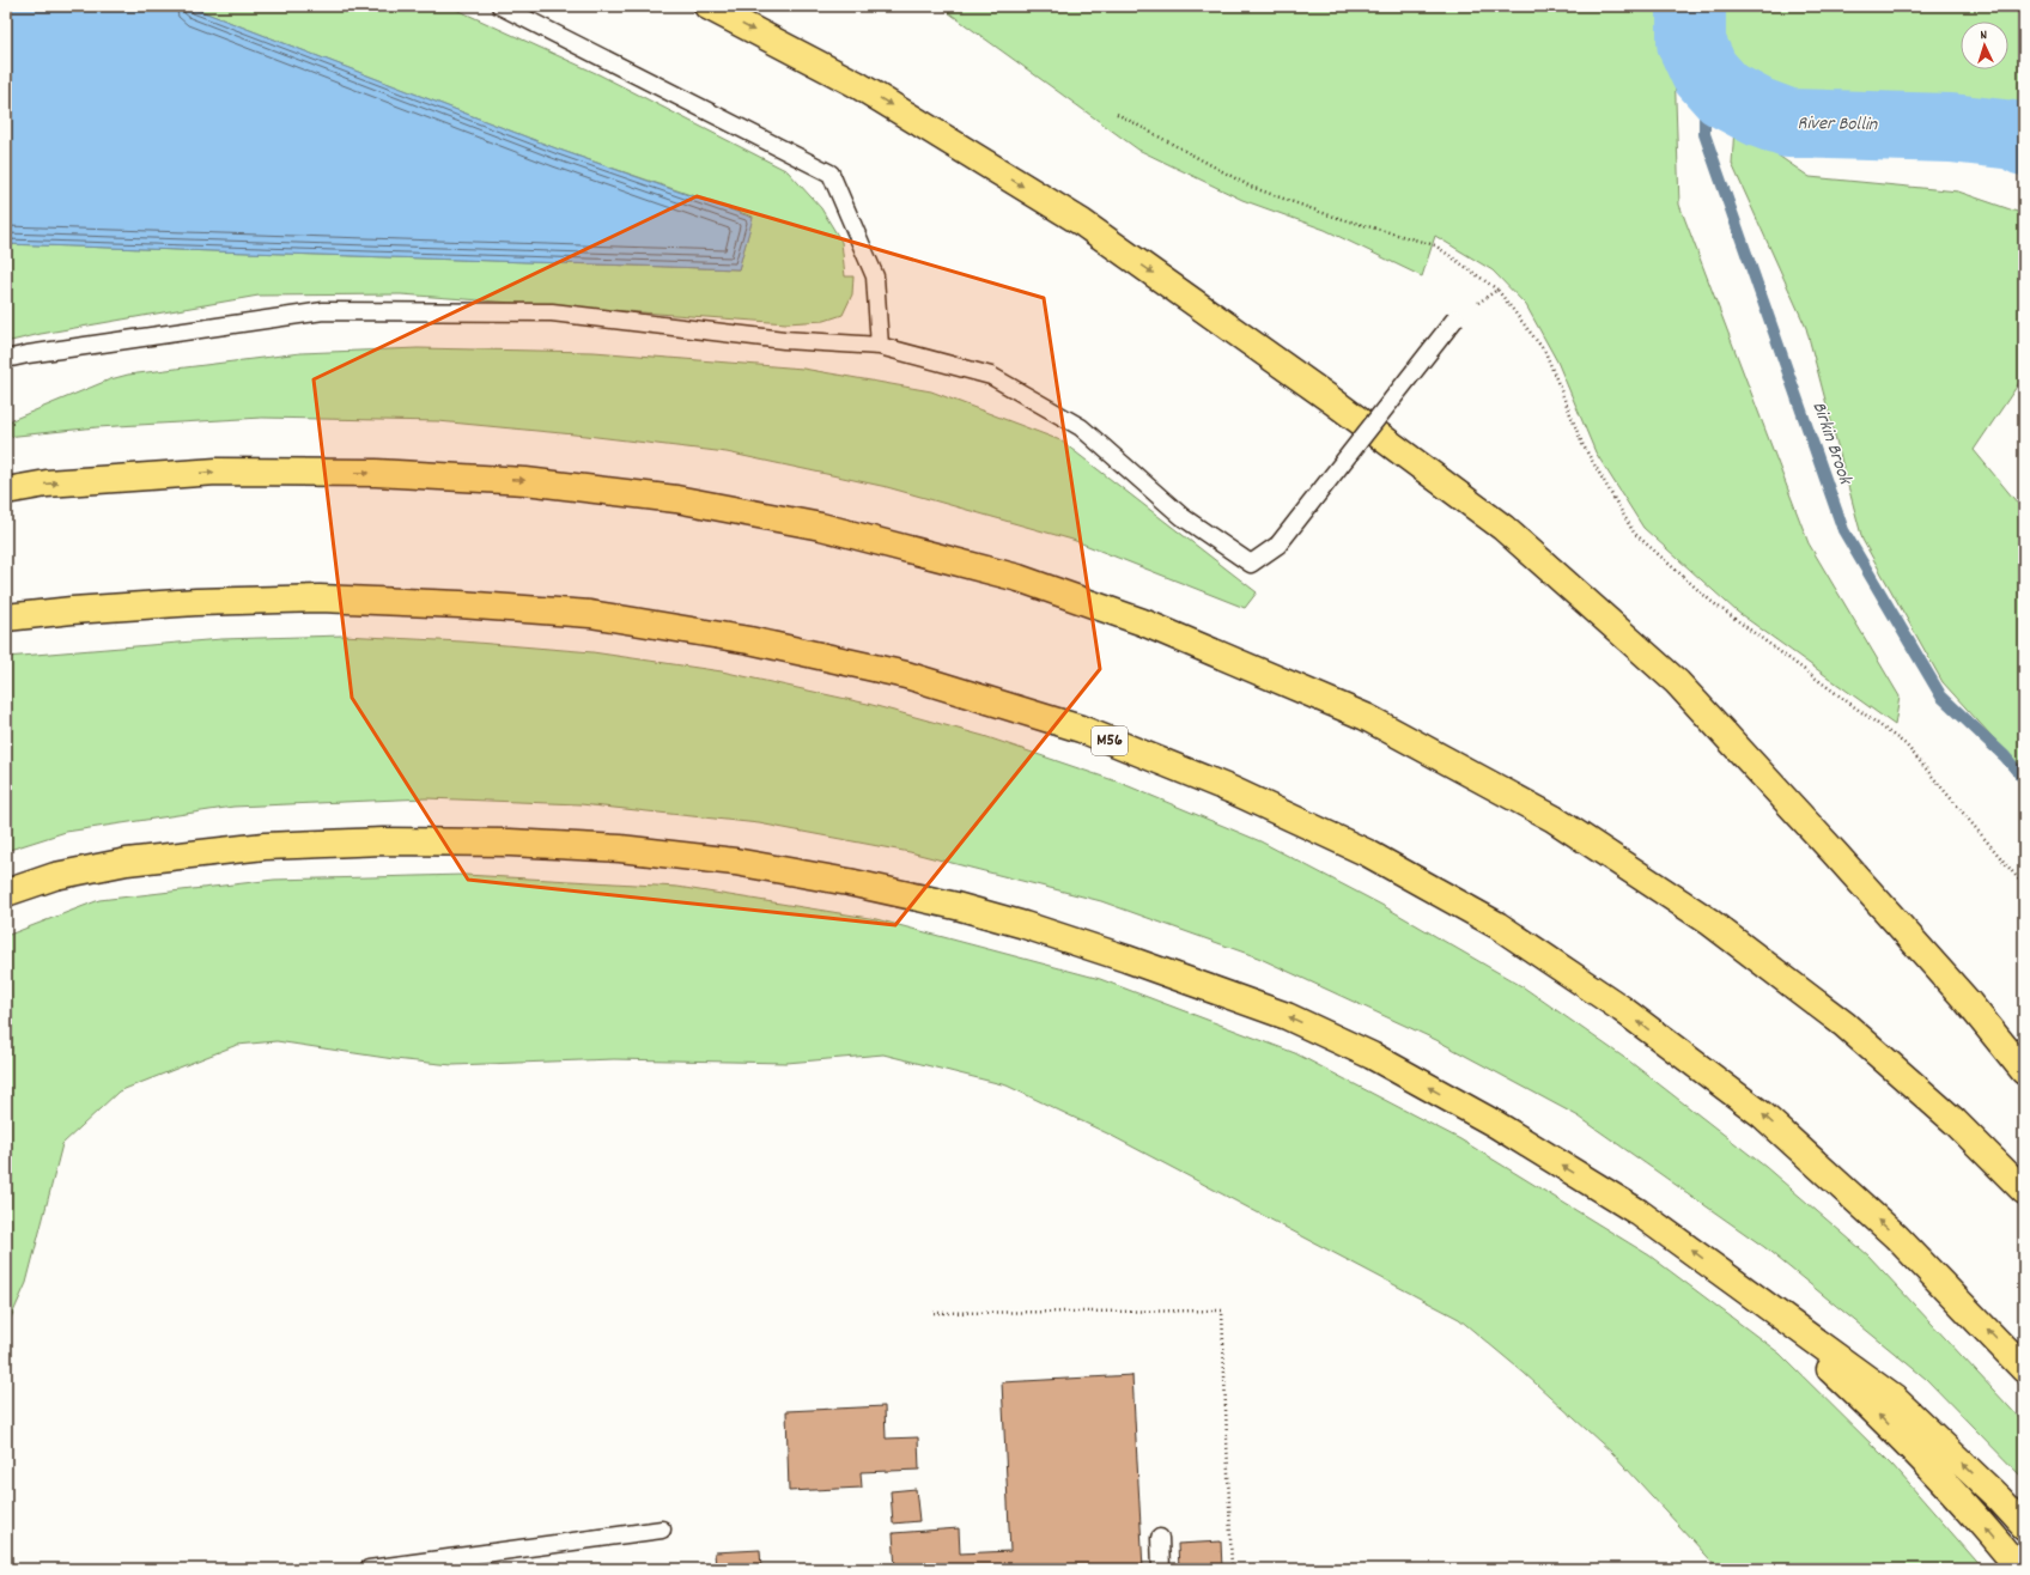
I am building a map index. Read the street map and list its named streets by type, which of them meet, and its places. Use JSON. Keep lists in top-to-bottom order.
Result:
{
  "streets": {
    "highway": ["M56"]
  },
  "water": ["River Bollin", "Birkin Brook"],
  "north": "top"
}
